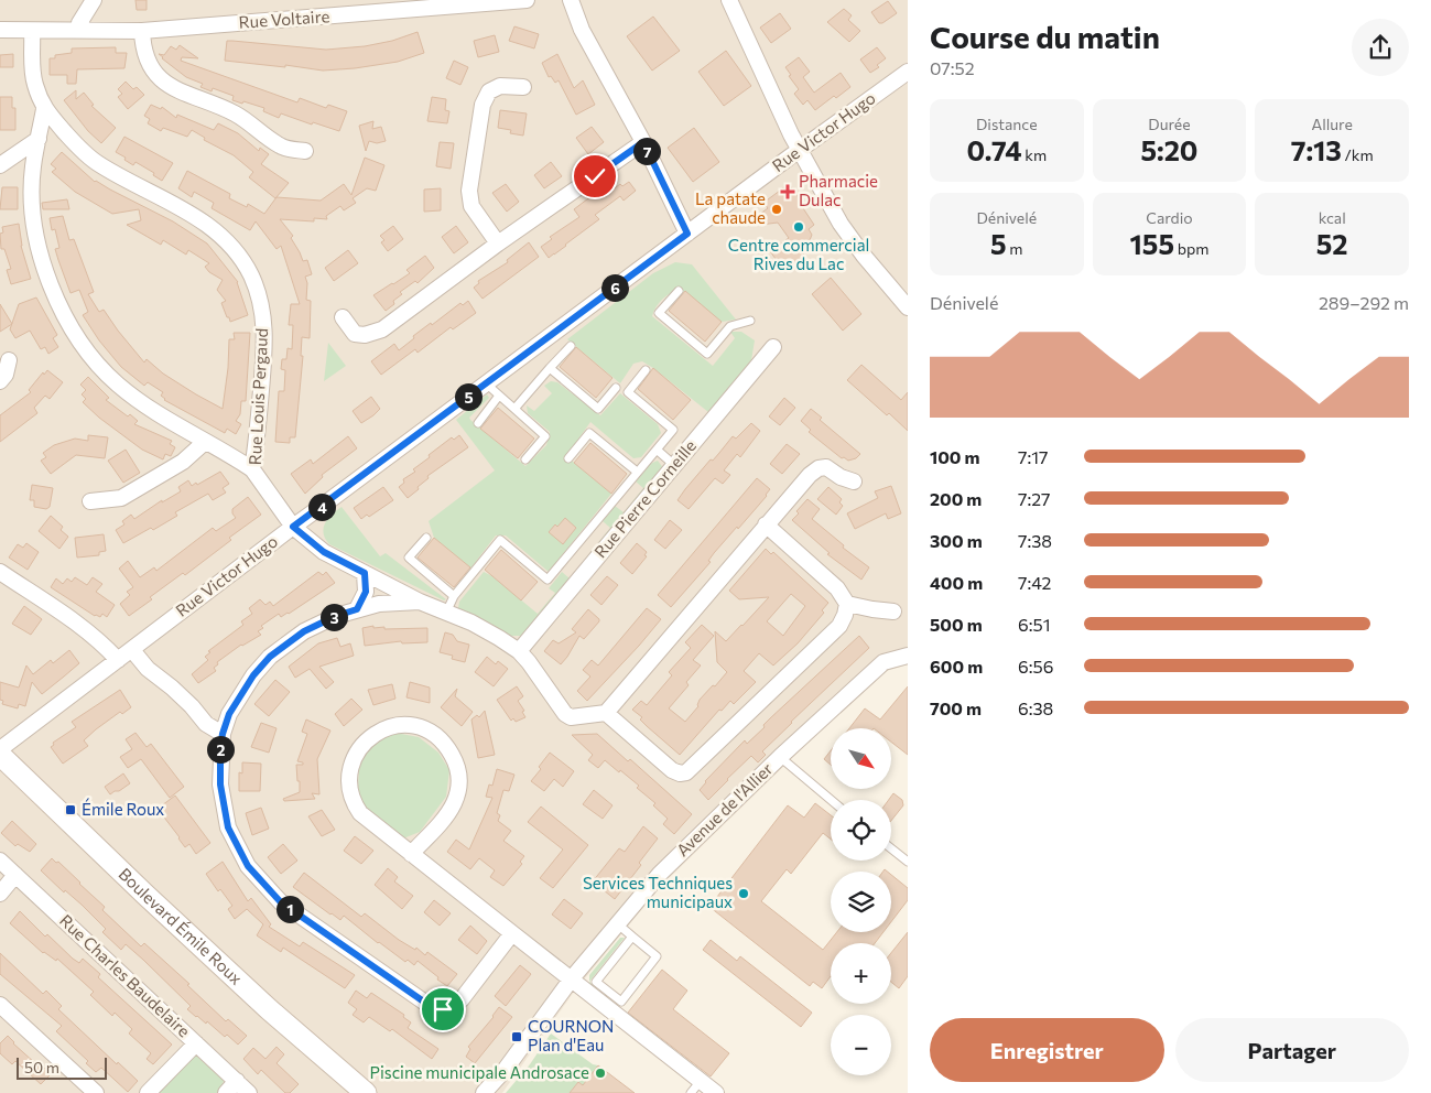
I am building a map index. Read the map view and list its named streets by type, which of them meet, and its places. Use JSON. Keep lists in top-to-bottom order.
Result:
{
  "streets": {
    "main road": ["Boulevard Émile Roux"],
    "street": [
      "Rue Voltaire",
      "Rue Victor Hugo",
      "Rue Louis Pergaud",
      "Rue Pierre Corneille",
      "Avenue de l'Allier",
      "Rue Charles Baudelaire"
    ]
  },
  "crossings": [
    ["Rue Voltaire", "Rue Louis Pergaud"],
    ["Rue Victor Hugo", "Rue Louis Pergaud"],
    ["Rue Louis Pergaud", "Rue Pierre Corneille"]
  ],
  "places": {
    "health": ["Pharmacie Dulac"],
    "other": [
      "La patate chaude",
      "Centre commercial Rives du Lac",
      "Services Techniques municipaux",
      "Piscine municipale Androsace"
    ],
    "transit": ["Émile Roux", "COURNON Plan d'Eau"]
  },
  "scale_bar": "50 m",
  "north": "bottom right",
  "page": {
    "heading": ["Course du matin", "07:52"],
    "stats": [
      ["Distance", "0.74 km"],
      ["Durée", "5:20"],
      ["Allure", "7:13 /km"],
      ["Dénivelé", "5 m"],
      ["Cardio", "155 bpm"],
      ["kcal", "52"]
    ],
    "pins": [
      "7",
      "6",
      "5",
      "4",
      "3",
      "2",
      "1"
    ],
    "chart": ["Dénivelé", "289–292 m"],
    "list": [
      {
        "name": "100 m",
        "note": "7:17"
      },
      {
        "name": "200 m",
        "note": "7:27"
      },
      {
        "name": "300 m",
        "note": "7:38"
      },
      {
        "name": "400 m",
        "note": "7:42"
      },
      {
        "name": "500 m",
        "note": "6:51"
      },
      {
        "name": "600 m",
        "note": "6:56"
      },
      {
        "name": "700 m",
        "note": "6:38"
      }
    ],
    "map_buttons": ["+", "−"],
    "buttons": ["Enregistrer", "Partager"],
    "scale": "50 m"
  }
}
